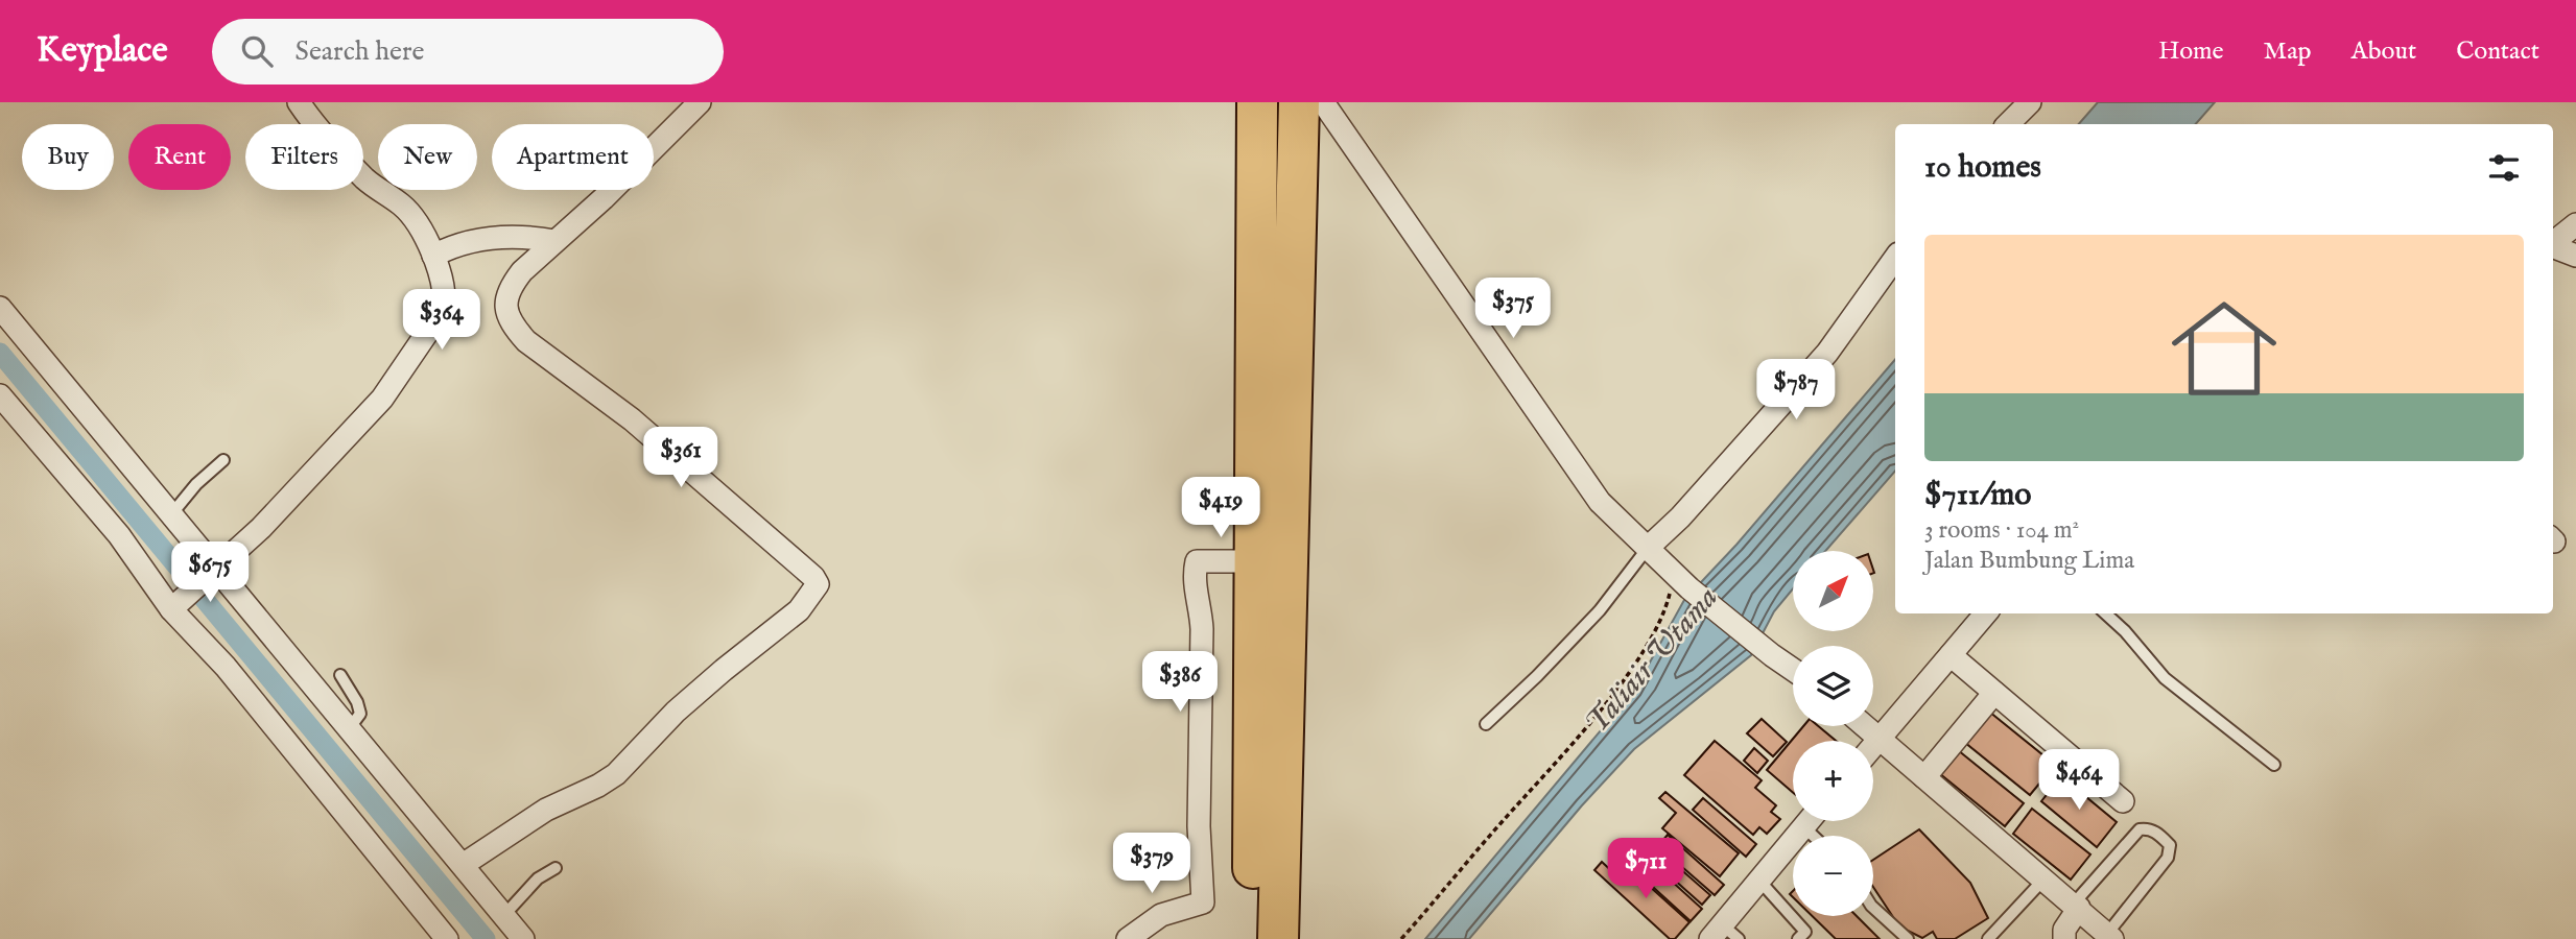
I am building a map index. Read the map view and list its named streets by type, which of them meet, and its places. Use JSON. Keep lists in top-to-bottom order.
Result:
{
  "water": ["Taliair Utama"],
  "north": "top right",
  "page": {
    "header": "Keyplace",
    "search": "Search here",
    "nav": [
      "Home",
      "Map",
      "About",
      "Contact"
    ],
    "chip": [
      "Buy",
      "Rent",
      "Filters",
      "New",
      "Apartment"
    ],
    "heading": "10 homes",
    "list": [
      {
        "name": "$711/mo",
        "note": "3 rooms · 104 m² · Jalan Bumbung Lima"
      }
    ],
    "price": [
      "$375",
      "$364",
      "$787",
      "$361",
      "$419",
      "$675",
      "$386",
      "$464",
      "$379",
      "$711"
    ],
    "map_buttons": ["+", "−"]
  }
}
